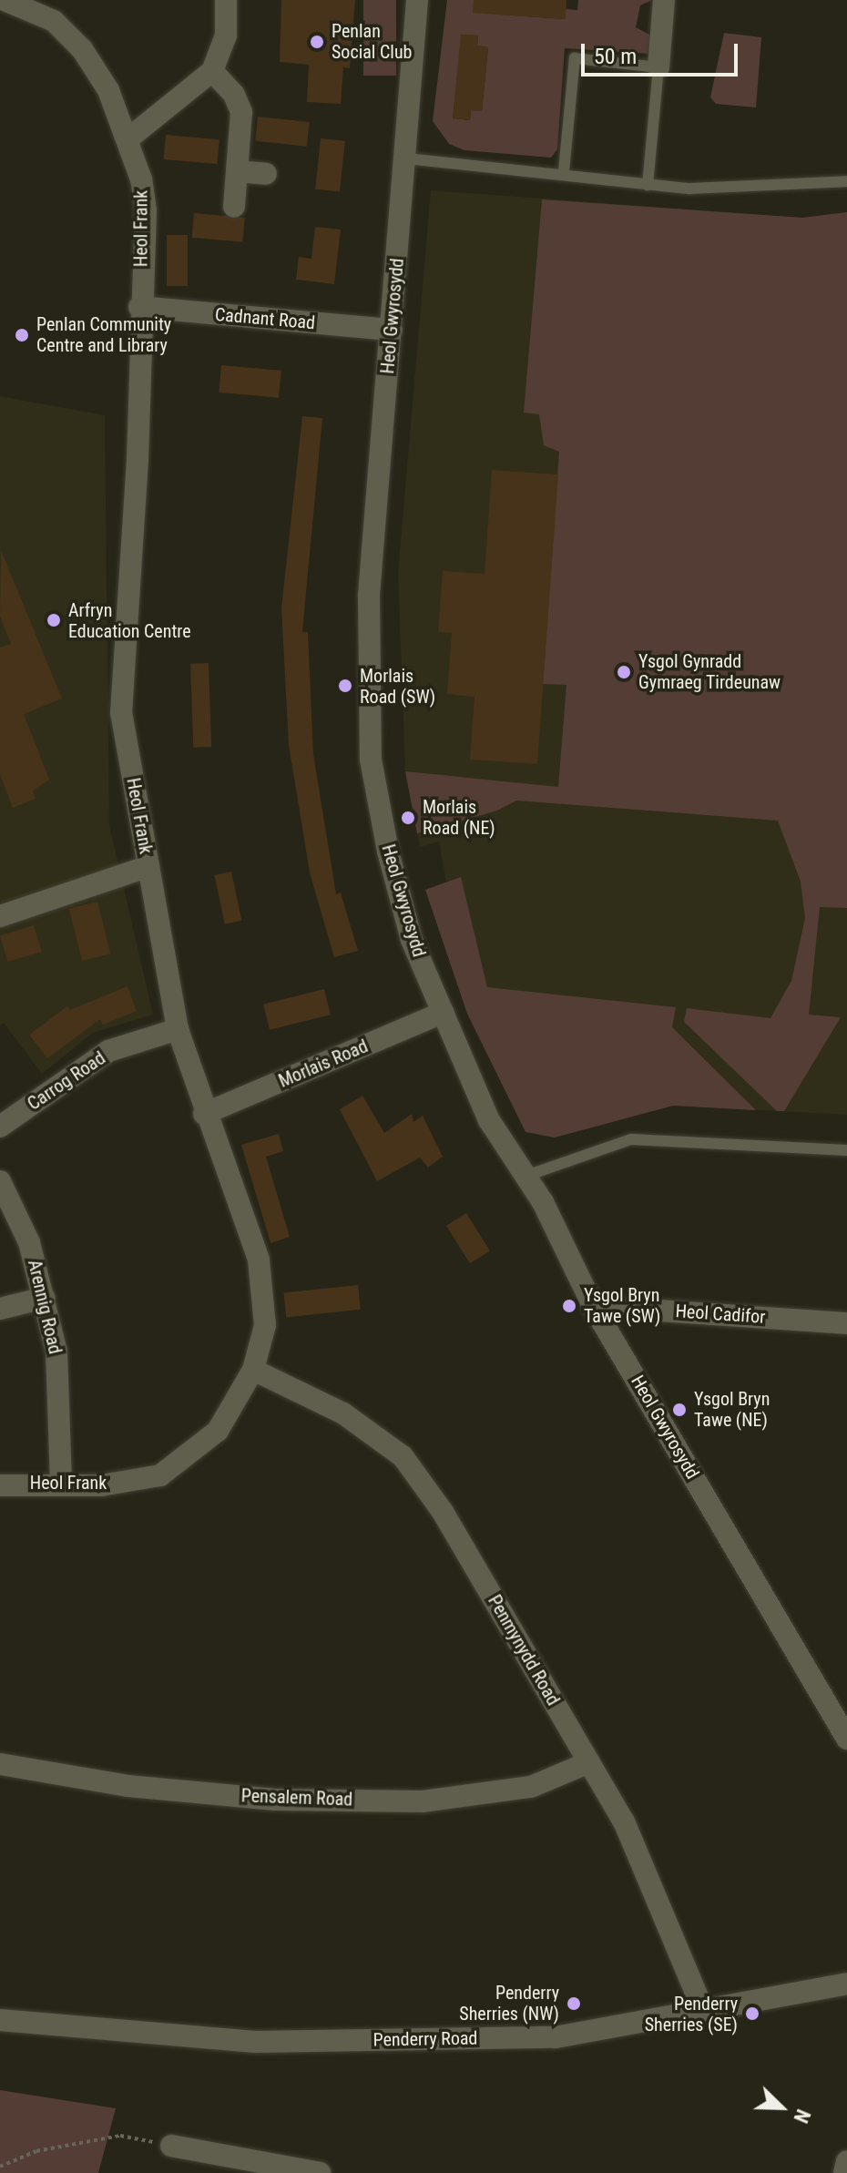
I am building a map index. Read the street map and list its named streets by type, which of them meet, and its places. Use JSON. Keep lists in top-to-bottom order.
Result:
{
  "streets": {
    "street": [
      "Heol Frank",
      "Heol Gwyrosydd",
      "Cadnant Road",
      "Morlais Road",
      "Carrog Road",
      "Arennig Road",
      "Heol Cadifor",
      "Penmynydd Road",
      "Pensalem Road",
      "Penderry Road"
    ]
  },
  "crossings": [
    ["Heol Frank", "Cadnant Road"],
    ["Heol Frank", "Morlais Road"],
    ["Heol Frank", "Carrog Road"],
    ["Heol Frank", "Arennig Road"],
    ["Heol Frank", "Penmynydd Road"],
    ["Heol Gwyrosydd", "Cadnant Road"],
    ["Heol Gwyrosydd", "Morlais Road"],
    ["Heol Gwyrosydd", "Heol Cadifor"],
    ["Penmynydd Road", "Pensalem Road"],
    ["Penmynydd Road", "Penderry Road"]
  ],
  "places": [
    "Penlan Social Club",
    "Penlan Community Centre and Library",
    "Arfryn Education Centre",
    "Ysgol Gynradd Gymraeg Tirdeunaw",
    "Morlais Road (SW)",
    "Morlais Road (NE)",
    "Ysgol Bryn Tawe (SW)",
    "Ysgol Bryn Tawe (NE)",
    "Penderry Sherries (NW)",
    "Penderry Sherries (SE)"
  ],
  "scale_bar": "50 m",
  "north": "bottom right"
}
